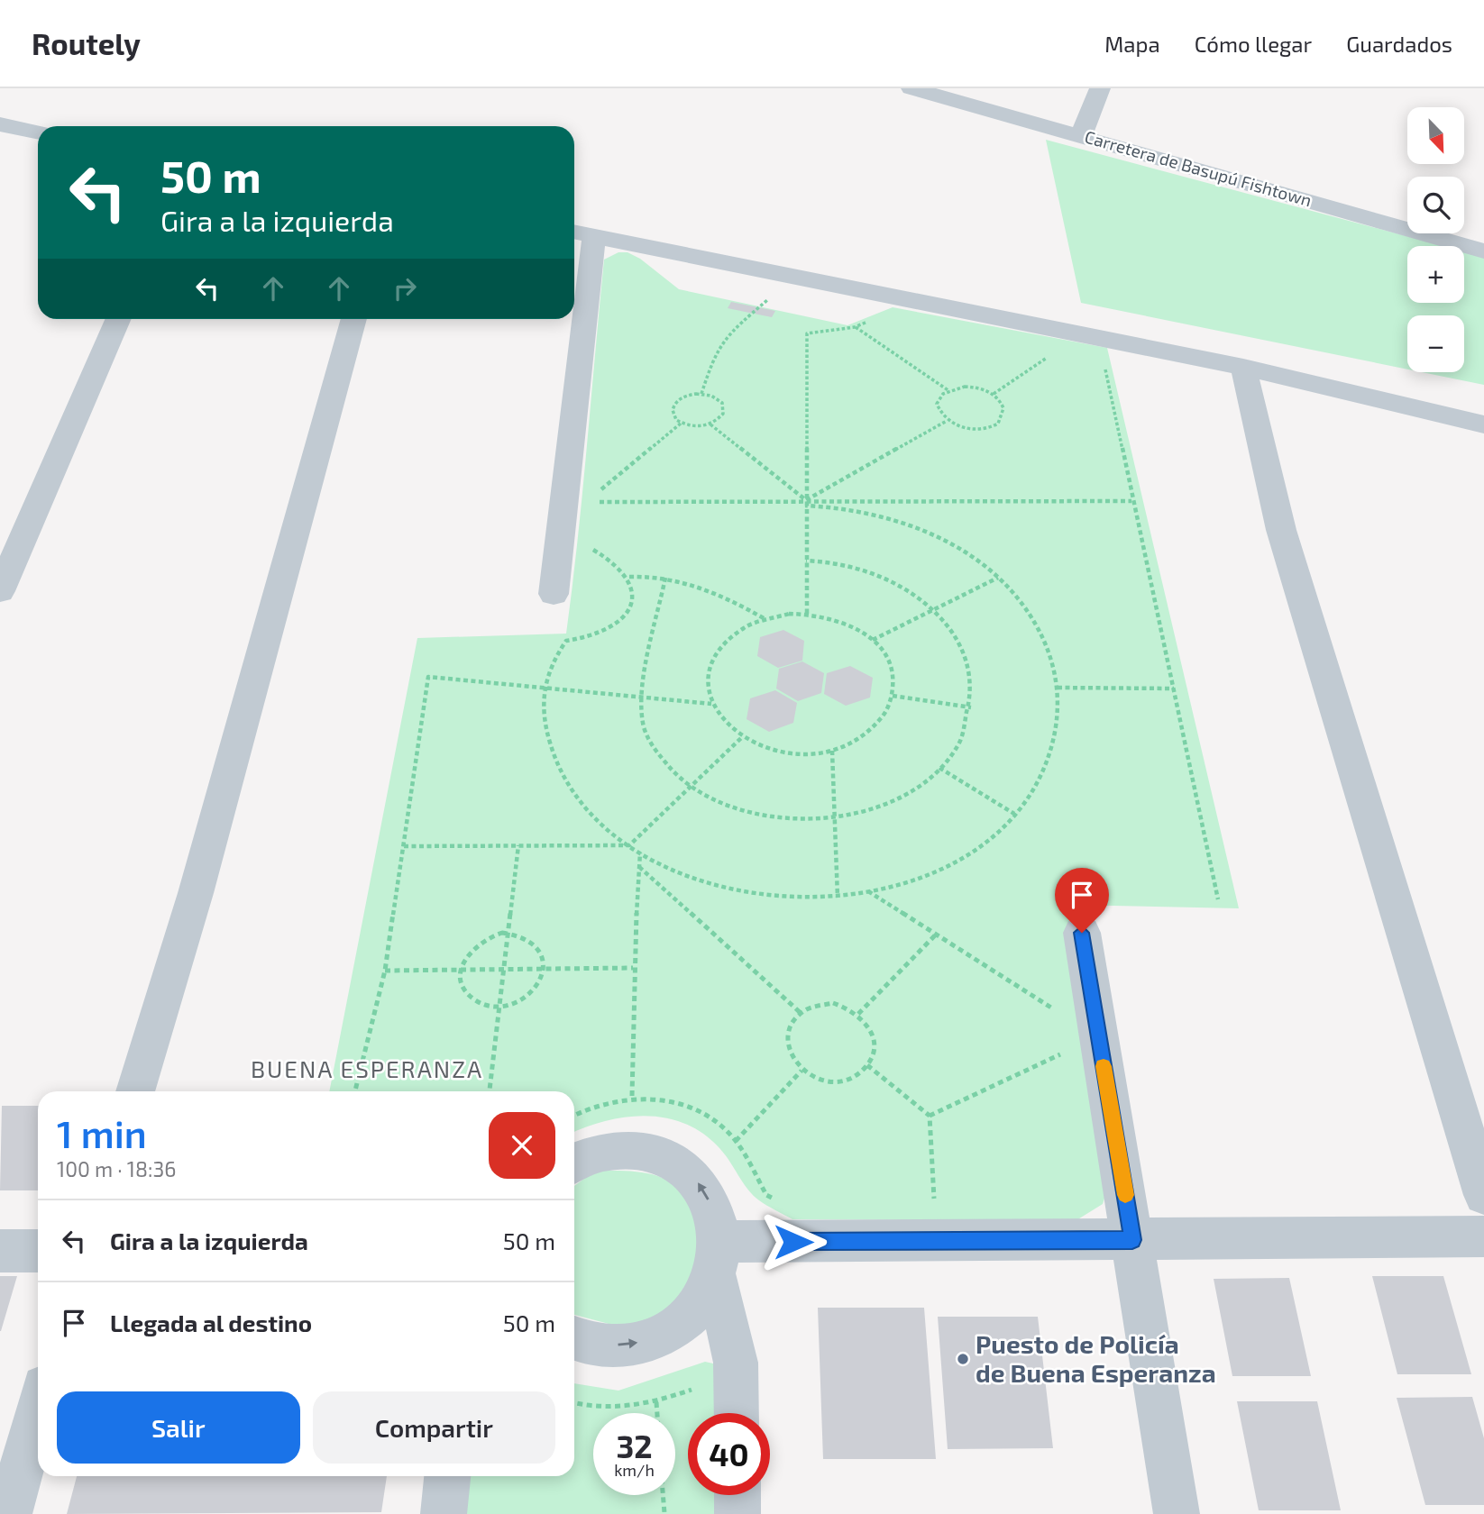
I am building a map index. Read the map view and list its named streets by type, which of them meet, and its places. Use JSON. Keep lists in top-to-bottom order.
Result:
{
  "streets": {
    "street": ["Carretera de Basupú Fishtown"]
  },
  "districts": ["BUENA ESPERANZA"],
  "places": ["Puesto de Policía de Buena Esperanza"],
  "north": "bottom right",
  "page": {
    "header": "Routely",
    "nav": ["Mapa", "Cómo llegar", "Guardados"],
    "map_buttons": ["+", "−"],
    "turn": ["50 m", "Gira a la izquierda"],
    "heading": ["1 min", "100 m · 18:36"],
    "list": [
      {
        "name": "Gira a la izquierda",
        "value": "50 m"
      },
      {
        "name": "Llegada al destino",
        "value": "50 m"
      }
    ],
    "buttons": ["Salir", "Compartir"],
    "speed": "32 km/h",
    "limit": "40"
  }
}
